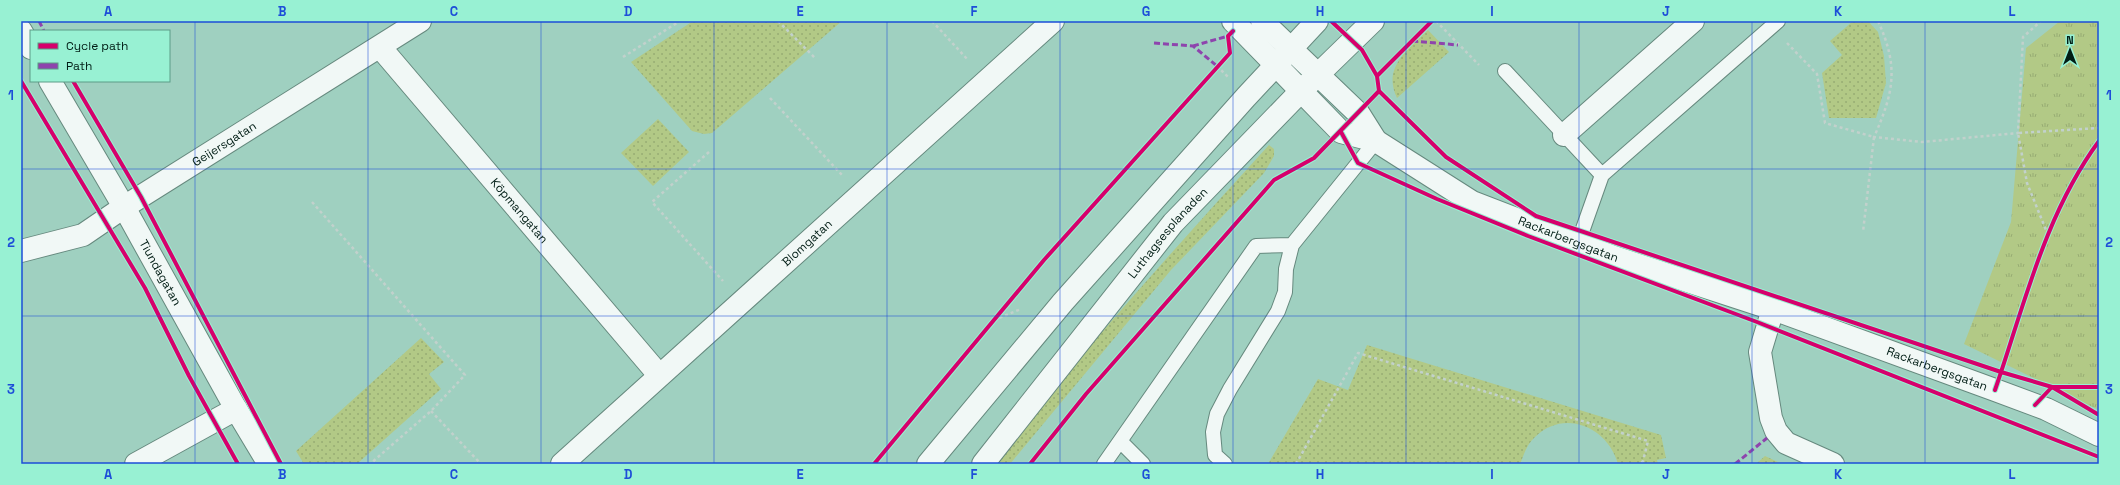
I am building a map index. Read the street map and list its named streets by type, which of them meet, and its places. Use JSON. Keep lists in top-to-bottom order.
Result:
{
  "streets": {
    "street": [
      "Geijersgatan",
      "Köpmangatan",
      "Luthagsesplanaden",
      "Rackarbergsgatan",
      "Blomgatan",
      "Tiundagatan"
    ]
  },
  "crossings": [
    ["Geijersgatan", "Köpmangatan"],
    ["Geijersgatan", "Tiundagatan"],
    ["Köpmangatan", "Blomgatan"],
    ["Luthagsesplanaden", "Rackarbergsgatan"]
  ],
  "legend": ["Cycle path", "Path"],
  "north": "top",
  "grid": {
    "columns": [
      "A",
      "B",
      "C",
      "D",
      "E",
      "F",
      "G",
      "H",
      "I",
      "J",
      "K",
      "L"
    ],
    "rows": ["1", "2", "3"]
  }
}
